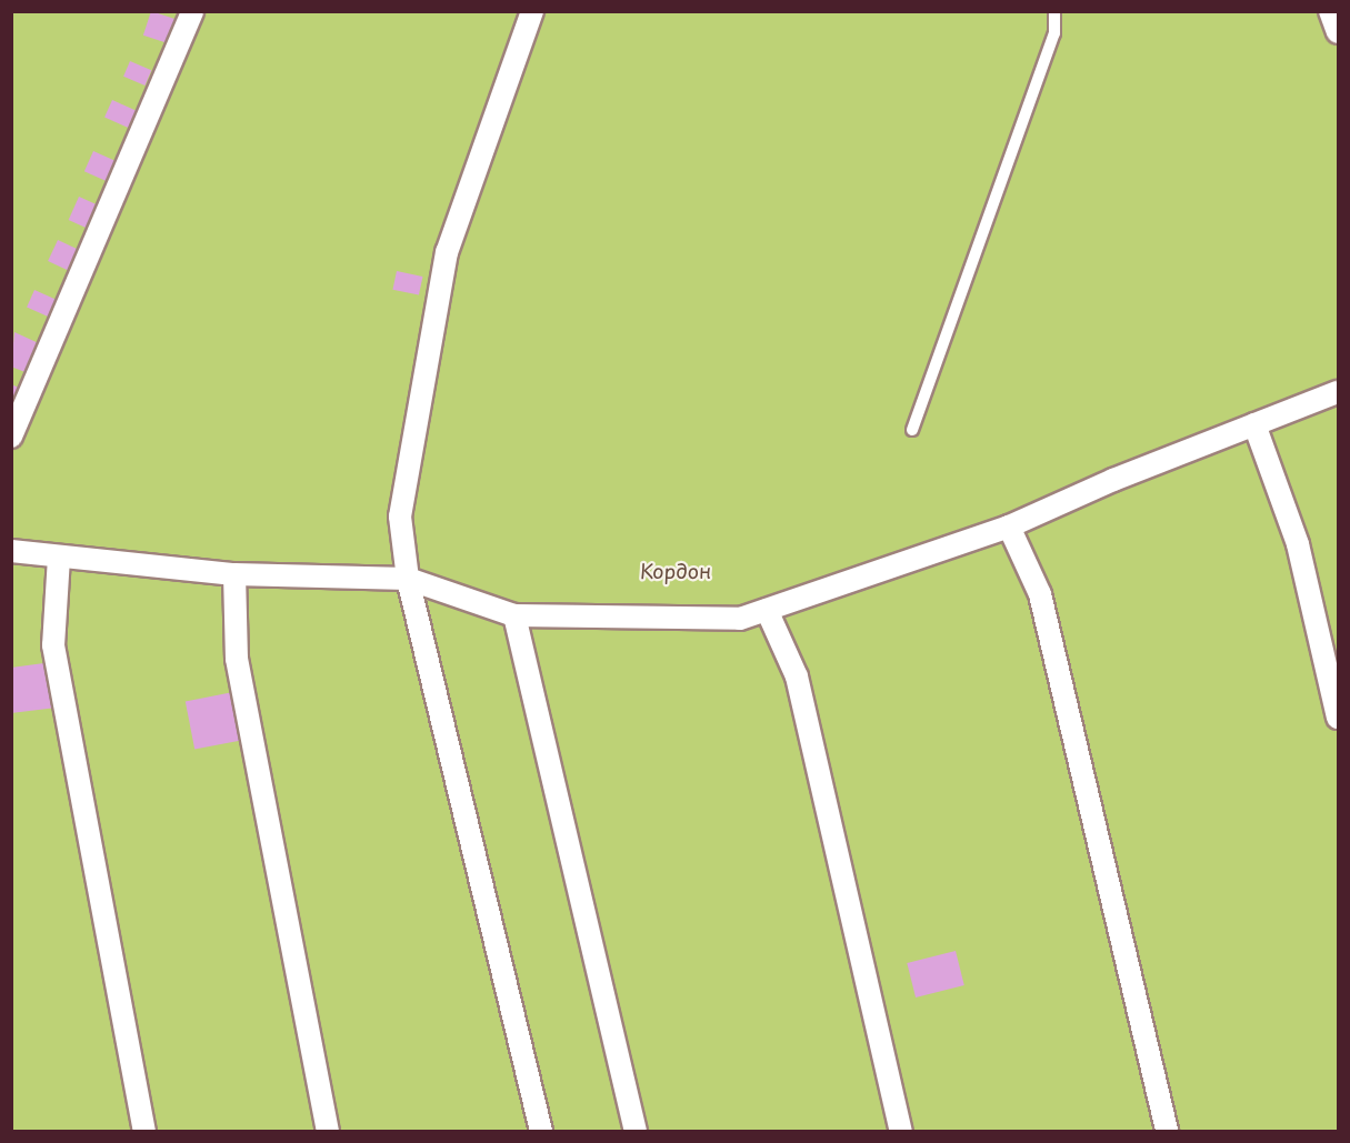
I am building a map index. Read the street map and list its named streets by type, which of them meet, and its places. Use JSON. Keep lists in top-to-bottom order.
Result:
{
  "parks": ["Кордон"]
}
